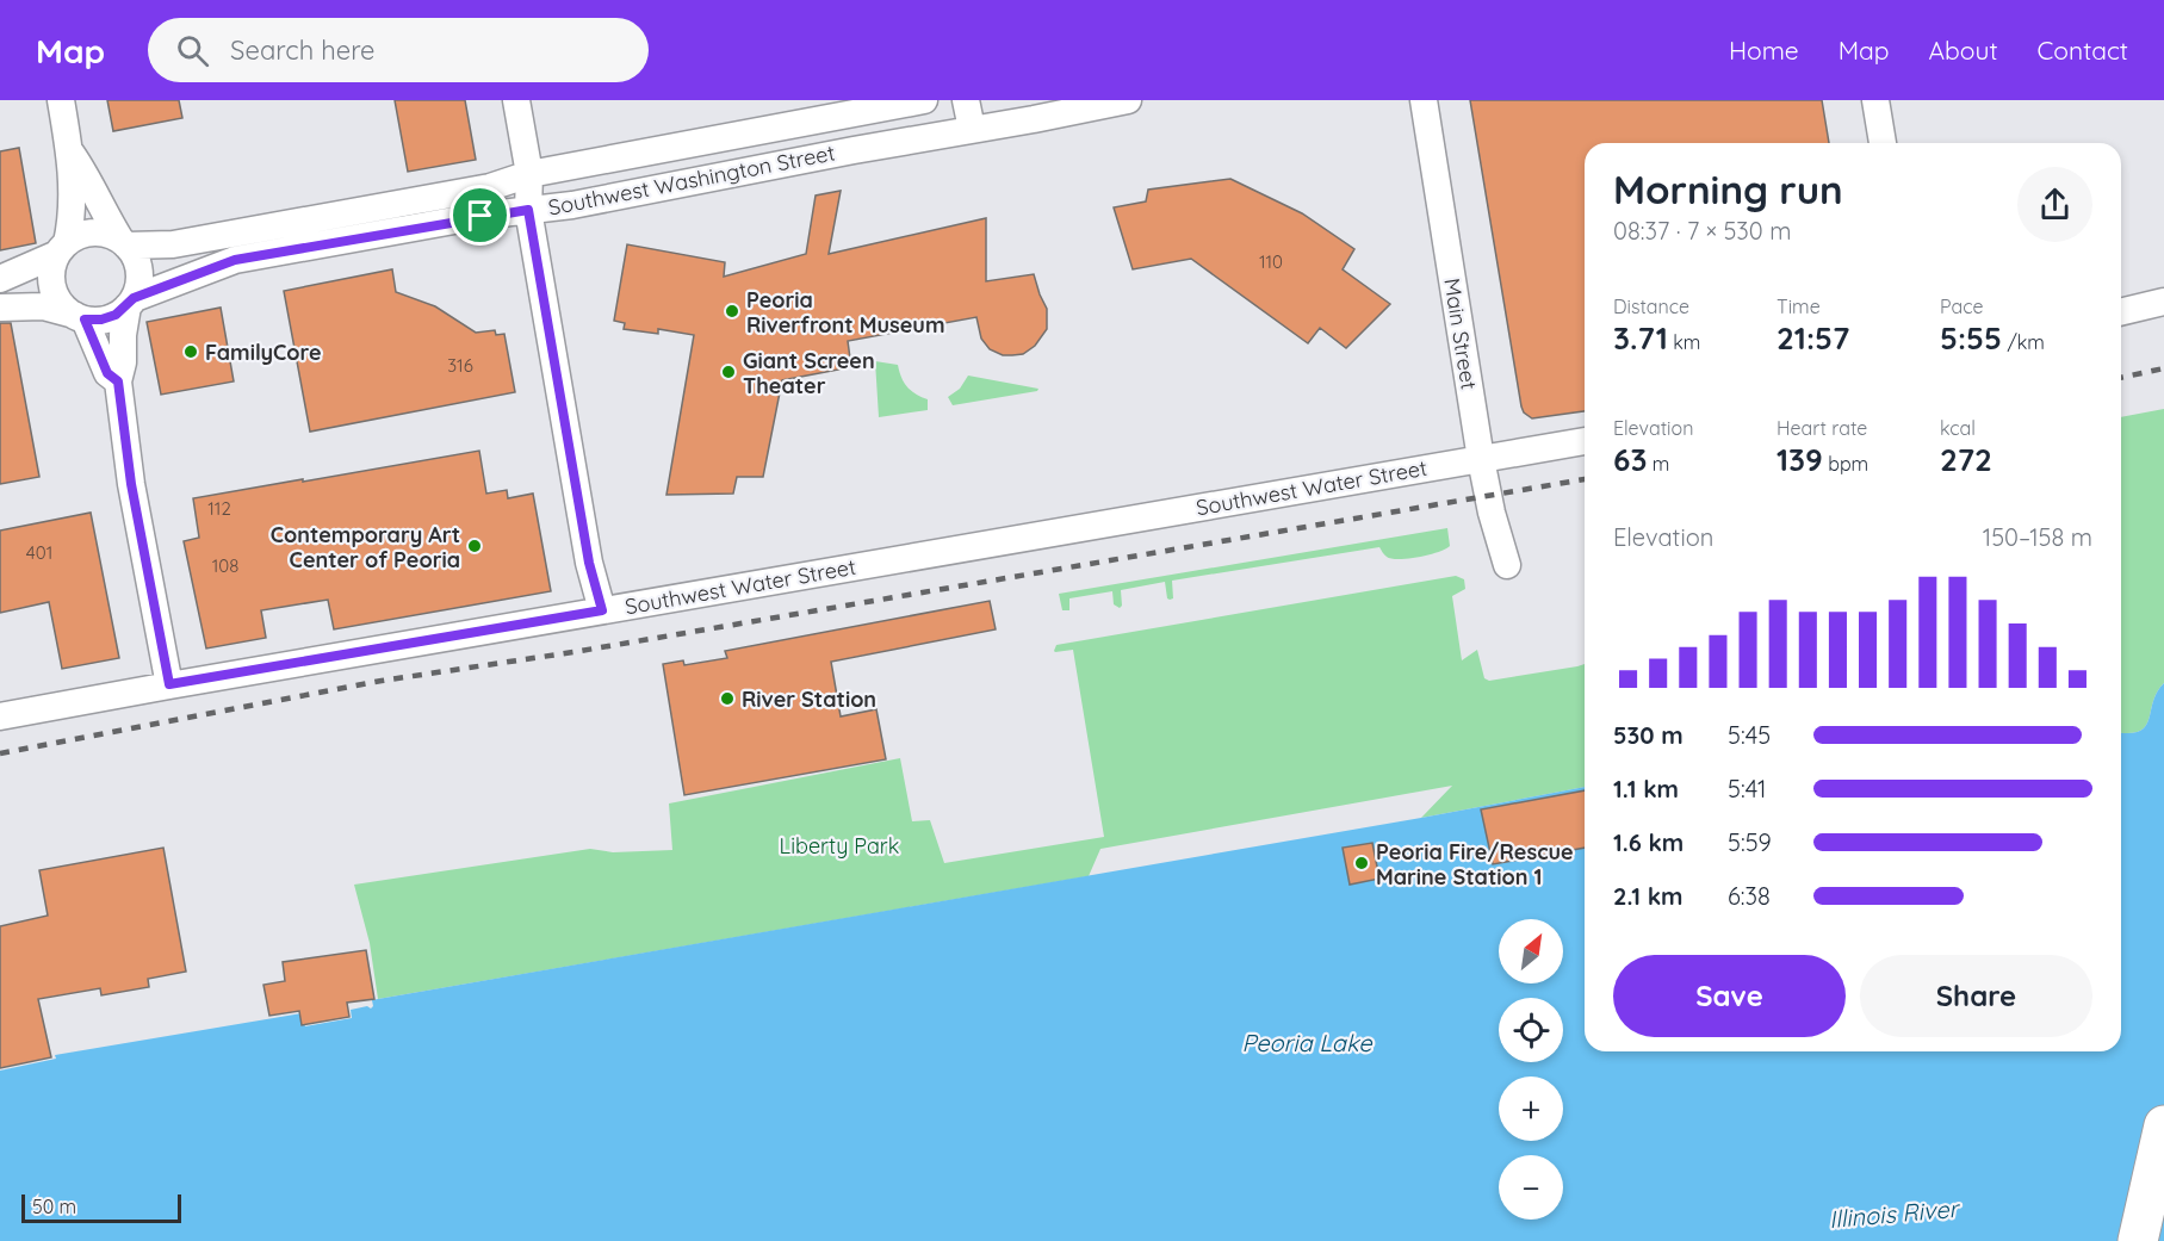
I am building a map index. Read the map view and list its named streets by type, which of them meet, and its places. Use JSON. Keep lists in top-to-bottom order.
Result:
{
  "streets": {
    "street": ["Southwest Washington Street", "Main Street", "Southwest Water Street"]
  },
  "crossings": [
    ["Main Street", "Southwest Water Street"]
  ],
  "water": ["Peoria Lake", "Illinois River"],
  "parks": ["Liberty Park"],
  "places": [
    "Peoria Riverfront Museum",
    "FamilyCore",
    "Giant Screen Theater",
    "Contemporary Art Center of Peoria",
    "River Station",
    "Peoria Fire/Rescue Marine Station 1"
  ],
  "house_numbers": [
    "110",
    "316",
    "112",
    "401",
    "108"
  ],
  "scale_bar": "50 m",
  "north": "top right",
  "page": {
    "header": "Map",
    "search": "Search here",
    "nav": [
      "Home",
      "Map",
      "About",
      "Contact"
    ],
    "heading": ["Morning run", "08:37 · 7 × 530 m"],
    "stats": [
      ["Distance", "3.71 km"],
      ["Time", "21:57"],
      ["Pace", "5:55 /km"],
      ["Elevation", "63 m"],
      ["Heart rate", "139 bpm"],
      ["kcal", "272"]
    ],
    "chart": ["Elevation", "150–158 m"],
    "list": [
      {
        "name": "530 m",
        "note": "5:45"
      },
      {
        "name": "1.1 km",
        "note": "5:41"
      },
      {
        "name": "1.6 km",
        "note": "5:59"
      },
      {
        "name": "2.1 km",
        "note": "6:38"
      }
    ],
    "map_buttons": ["+", "−"],
    "buttons": ["Save", "Share"],
    "scale": "50 m"
  }
}
